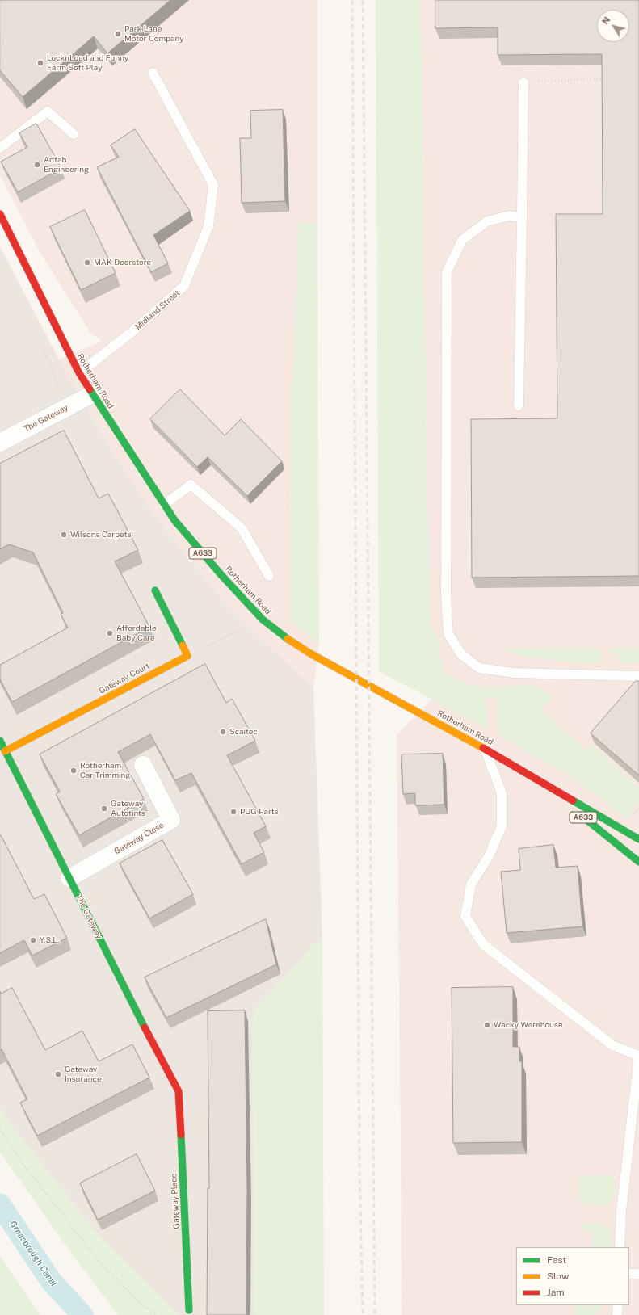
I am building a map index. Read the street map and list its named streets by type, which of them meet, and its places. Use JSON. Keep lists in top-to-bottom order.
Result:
{
  "streets": {
    "main road": [
      "Rotherham Road",
      "The Gateway",
      "A633",
      "Gateway Court",
      "Gateway Place"
    ],
    "street": ["Gateway Close"],
    "lane": ["Midland Street"]
  },
  "crossings": [
    ["Midland Street", "Rotherham Road"],
    ["Rotherham Road", "The Gateway"],
    ["The Gateway", "Gateway Court"],
    ["The Gateway", "Gateway Close"],
    ["The Gateway", "Gateway Place"]
  ],
  "water": ["Greasbrough Canal"],
  "places": [
    "Park Lane Motor Company",
    "LocknLoad and Funny Farm Soft Play",
    "Adfab Engineering",
    "MAK Doorstore",
    "Wilsons Carpets",
    "Affordable Baby Care",
    "Scaitec",
    "Rotherham Car Trimming",
    "Gateway Autotints",
    "PUG Parts",
    "Y.S.L.",
    "Wacky Warehouse",
    "Gateway Insurance"
  ],
  "legend": ["Fast", "Slow", "Jam"],
  "north": "top left"
}
